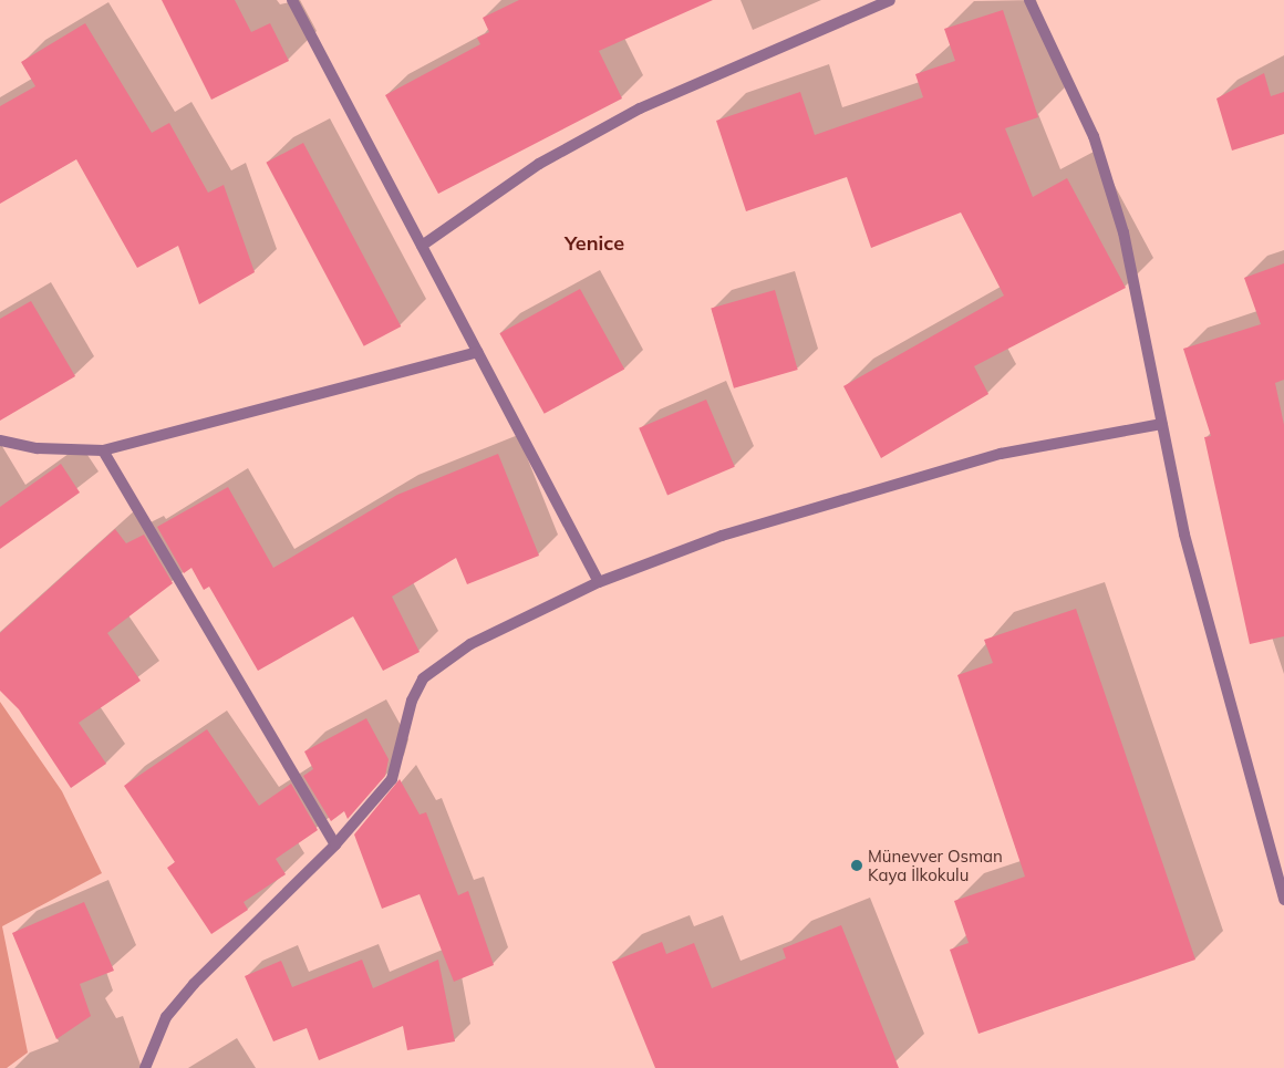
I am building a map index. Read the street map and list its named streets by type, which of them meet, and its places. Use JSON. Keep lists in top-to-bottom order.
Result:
{
  "districts": ["Yenice"],
  "places": ["Münevver Osman Kaya İlkokulu"]
}
